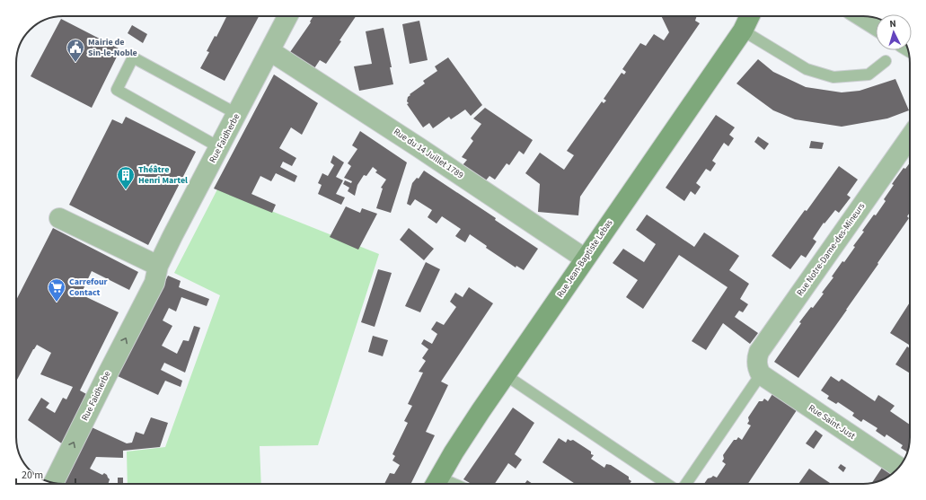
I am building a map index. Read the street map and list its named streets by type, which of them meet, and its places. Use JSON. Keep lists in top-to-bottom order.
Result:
{
  "streets": {
    "street": [
      "Rue Faidherbe",
      "Rue du 14 Juillet 1789",
      "Rue Notre-Dame-des-Mineurs",
      "Rue Jean-Baptiste Lebas",
      "Rue Saint-Just"
    ]
  },
  "crossings": [
    ["Rue Faidherbe", "Rue du 14 Juillet 1789"],
    ["Rue du 14 Juillet 1789", "Rue Jean-Baptiste Lebas"],
    ["Rue Notre-Dame-des-Mineurs", "Rue Saint-Just"]
  ],
  "one_way": ["Rue Faidherbe"],
  "places": {
    "public building": ["Mairie de Sin-le-Noble"],
    "building": ["Théâtre Henri Martel"],
    "supermarket": ["Carrefour Contact"]
  },
  "scale_bar": "20 m",
  "north": "top"
}
